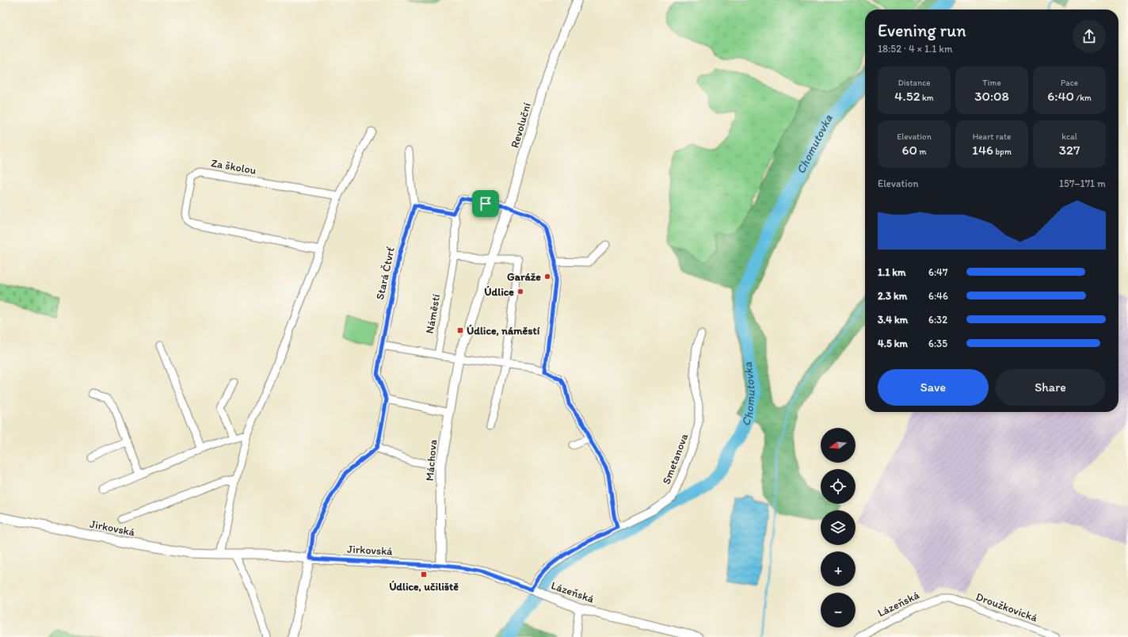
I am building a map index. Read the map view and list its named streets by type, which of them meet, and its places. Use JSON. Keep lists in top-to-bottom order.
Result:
{
  "streets": {
    "street": [
      "Revoluční",
      "Za školou",
      "Stará Čtvrť",
      "Náměstí",
      "Smetanova",
      "Máchova",
      "Jirkovská",
      "Lázeňská",
      "Droužkovická"
    ]
  },
  "crossings": [
    ["Smetanova", "Lázeňská"],
    ["Máchova", "Jirkovská"],
    ["Máchova", "Lázeňská"],
    ["Jirkovská", "Lázeňská"],
    ["Lázeňská", "Droužkovická"]
  ],
  "water": ["Chomutovka"],
  "places": {
    "other": ["Garáže", "Údlice"],
    "transit": ["Údlice, náměstí", "Údlice, učiliště"]
  },
  "north": "left",
  "page": {
    "heading": ["Evening run", "18:52 · 4 × 1.1 km"],
    "stats": [
      ["Distance", "4.52 km"],
      ["Time", "30:08"],
      ["Pace", "6:40 /km"],
      ["Elevation", "60 m"],
      ["Heart rate", "146 bpm"],
      ["kcal", "327"]
    ],
    "chart": ["Elevation", "157–171 m"],
    "list": [
      {
        "name": "1.1 km",
        "note": "6:47"
      },
      {
        "name": "2.3 km",
        "note": "6:46"
      },
      {
        "name": "3.4 km",
        "note": "6:32"
      },
      {
        "name": "4.5 km",
        "note": "6:35"
      }
    ],
    "buttons": ["Save", "Share"],
    "map_buttons": ["+", "−"]
  }
}
